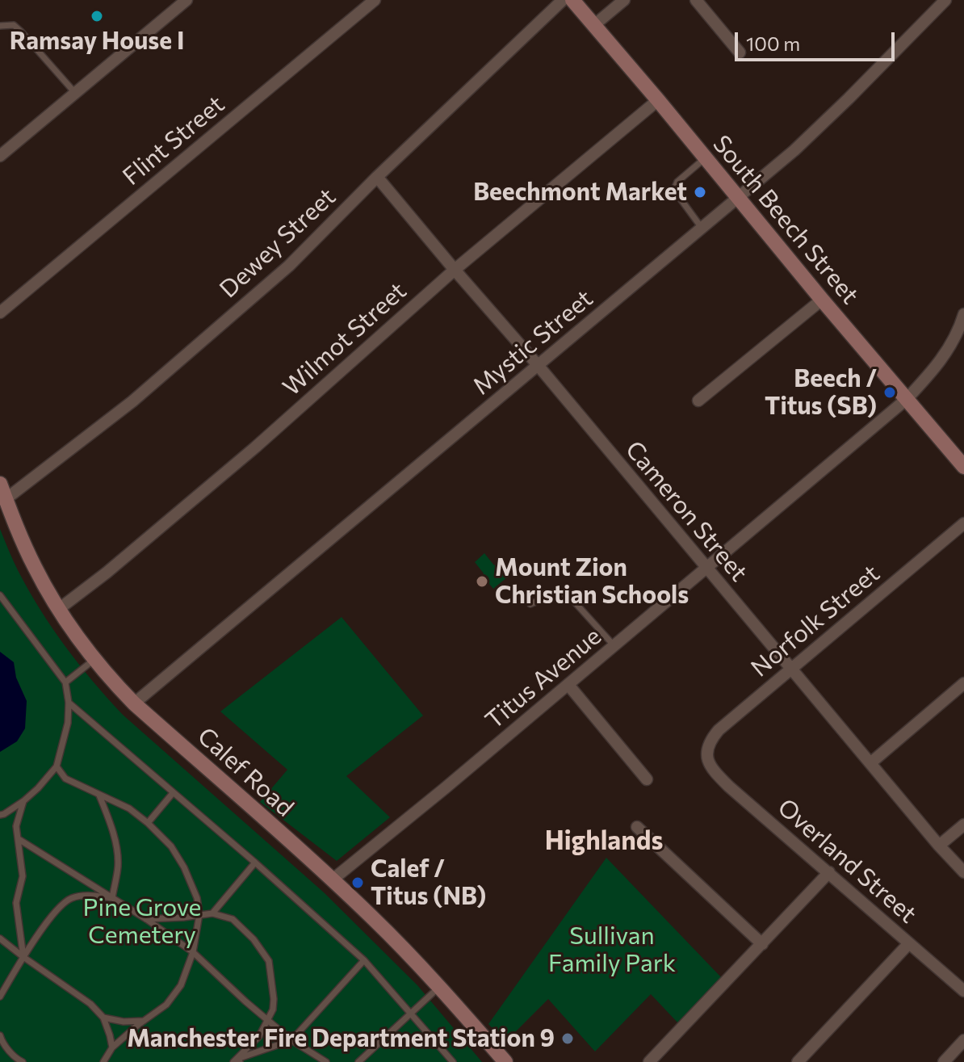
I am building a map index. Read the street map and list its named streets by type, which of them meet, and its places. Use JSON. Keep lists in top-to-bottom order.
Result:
{
  "streets": {
    "main road": ["South Beech Street", "Calef Road"],
    "street": [
      "Flint Street",
      "Dewey Street",
      "Wilmot Street",
      "Mystic Street",
      "Cameron Street",
      "Norfolk Street",
      "Titus Avenue",
      "Overland Street"
    ]
  },
  "crossings": [
    ["South Beech Street", "Wilmot Street"],
    ["South Beech Street", "Mystic Street"],
    ["South Beech Street", "Titus Avenue"],
    ["Dewey Street", "Cameron Street"],
    ["Dewey Street", "Calef Road"],
    ["Wilmot Street", "Cameron Street"],
    ["Wilmot Street", "Calef Road"],
    ["Mystic Street", "Cameron Street"],
    ["Mystic Street", "Calef Road"],
    ["Cameron Street", "Norfolk Street"],
    ["Cameron Street", "Titus Avenue"],
    ["Norfolk Street", "Overland Street"],
    ["Titus Avenue", "Calef Road"]
  ],
  "districts": ["Highlands"],
  "parks": ["Pine Grove Cemetery", "Sullivan Family Park"],
  "places": [
    "Ramsay House I",
    "Beechmont Market",
    "Beech / Titus (SB)",
    "Mount Zion Christian Schools",
    "Calef / Titus (NB)",
    "Manchester Fire Department Station 9"
  ],
  "scale_bar": "100 m"
}
